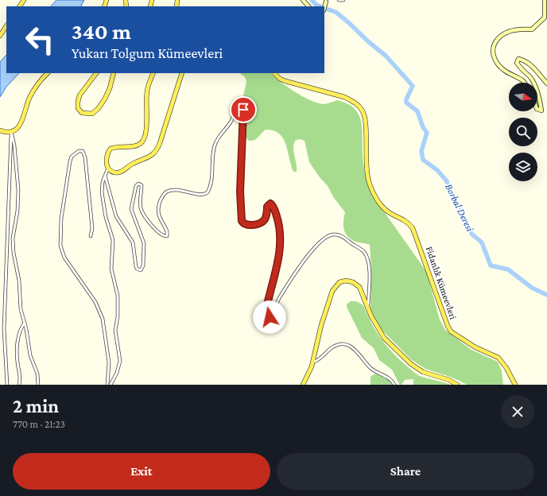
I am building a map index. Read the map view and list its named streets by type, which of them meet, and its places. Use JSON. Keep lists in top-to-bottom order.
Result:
{
  "streets": {
    "main road": ["Fidanlık Kümeevleri"]
  },
  "water": ["Borbal Deresi"],
  "north": "right",
  "page": {
    "turn": ["340 m", "Yukarı Tolgum Kümeevleri"],
    "heading": ["2 min", "770 m · 21:23"],
    "buttons": ["Exit", "Share"]
  }
}
